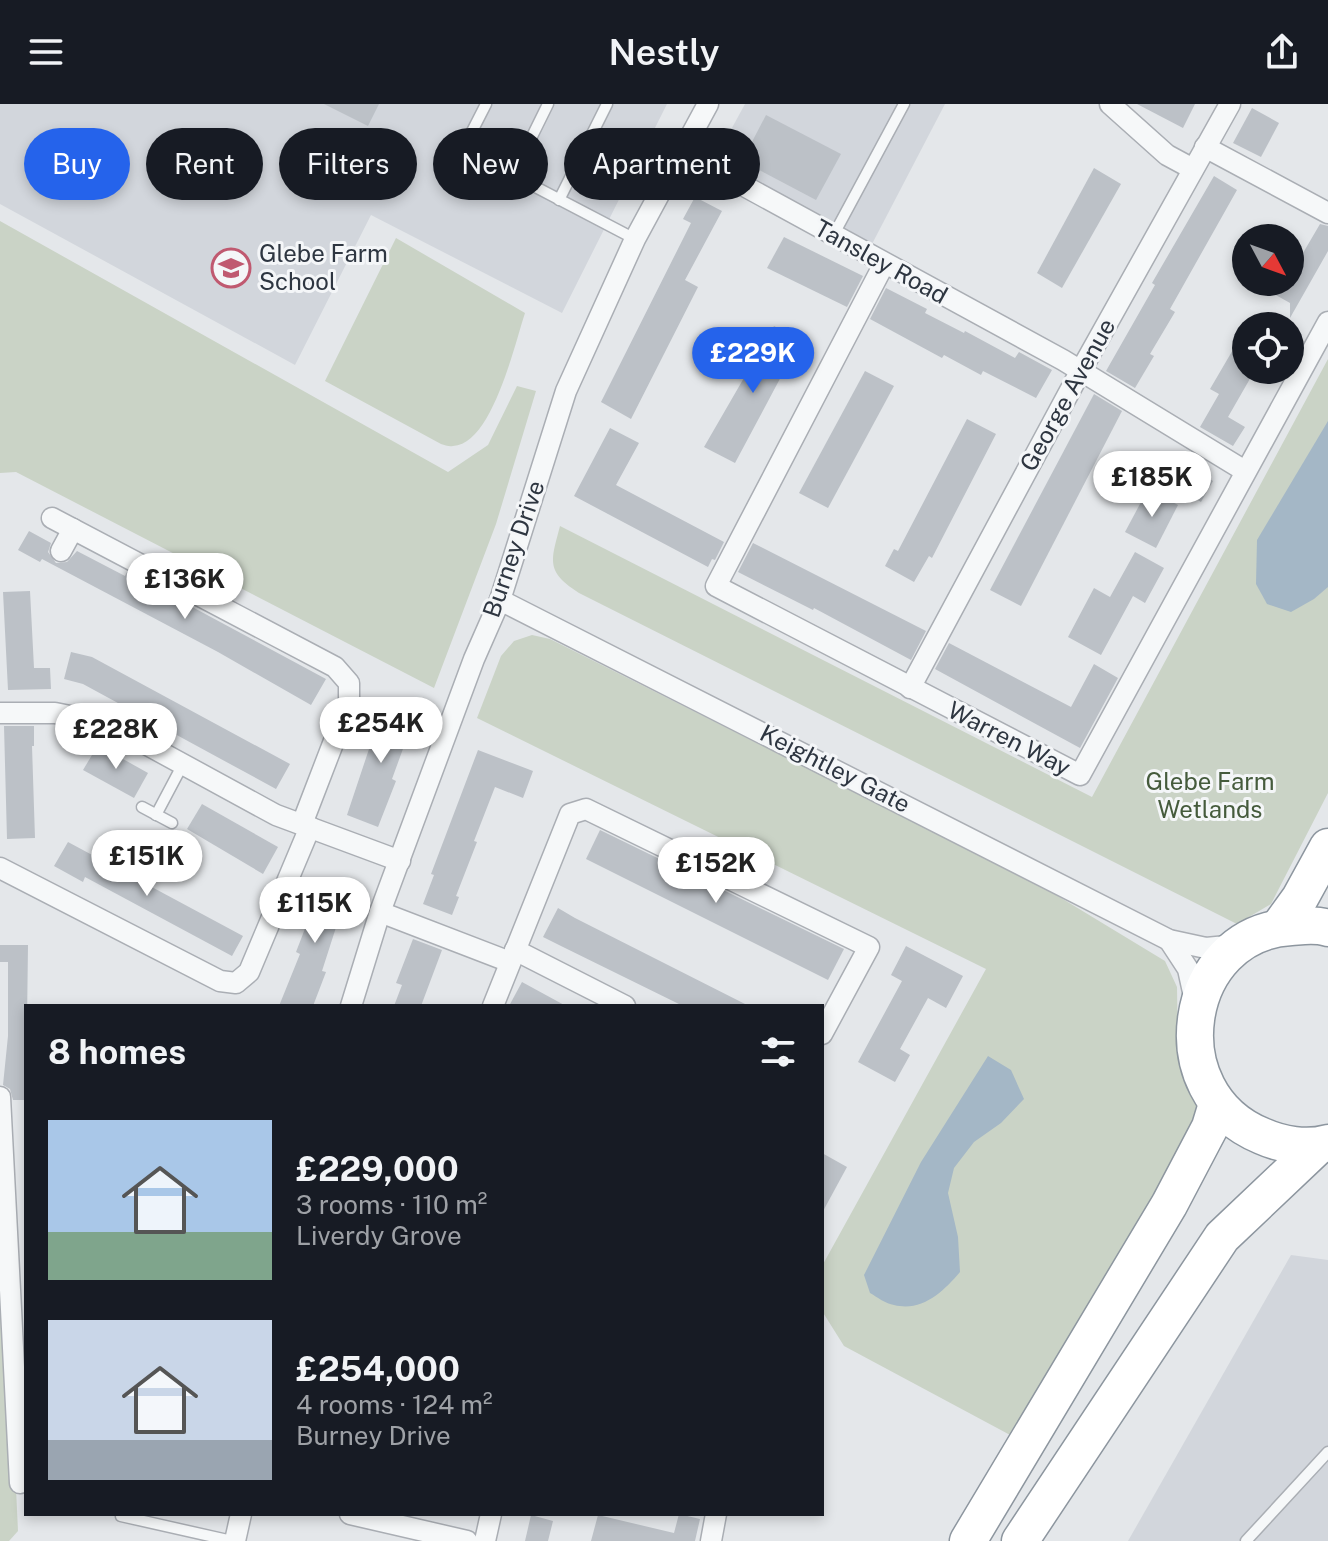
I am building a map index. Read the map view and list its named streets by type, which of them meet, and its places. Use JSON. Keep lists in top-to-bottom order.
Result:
{
  "streets": {
    "street": [
      "Tansley Road",
      "George Avenue",
      "Burney Drive",
      "Warren Way",
      "Keightley Gate"
    ]
  },
  "crossings": [
    ["Tansley Road", "George Avenue"],
    ["Tansley Road", "Warren Way"],
    ["George Avenue", "Warren Way"],
    ["Burney Drive", "Keightley Gate"]
  ],
  "parks": ["Glebe Farm Wetlands"],
  "places": {
    "school or university": ["Glebe Farm School"]
  },
  "north": "bottom right",
  "page": {
    "header": "Nestly",
    "chip": [
      "Buy",
      "Rent",
      "Filters",
      "New",
      "Apartment"
    ],
    "price": [
      "£229K",
      "£185K",
      "£136K",
      "£254K",
      "£228K",
      "£151K",
      "£152K",
      "£115K"
    ],
    "heading": "8 homes",
    "list": [
      {
        "name": "£229,000",
        "note": "3 rooms · 110 m² · Liverdy Grove"
      },
      {
        "name": "£254,000",
        "note": "4 rooms · 124 m² · Burney Drive"
      }
    ]
  }
}
